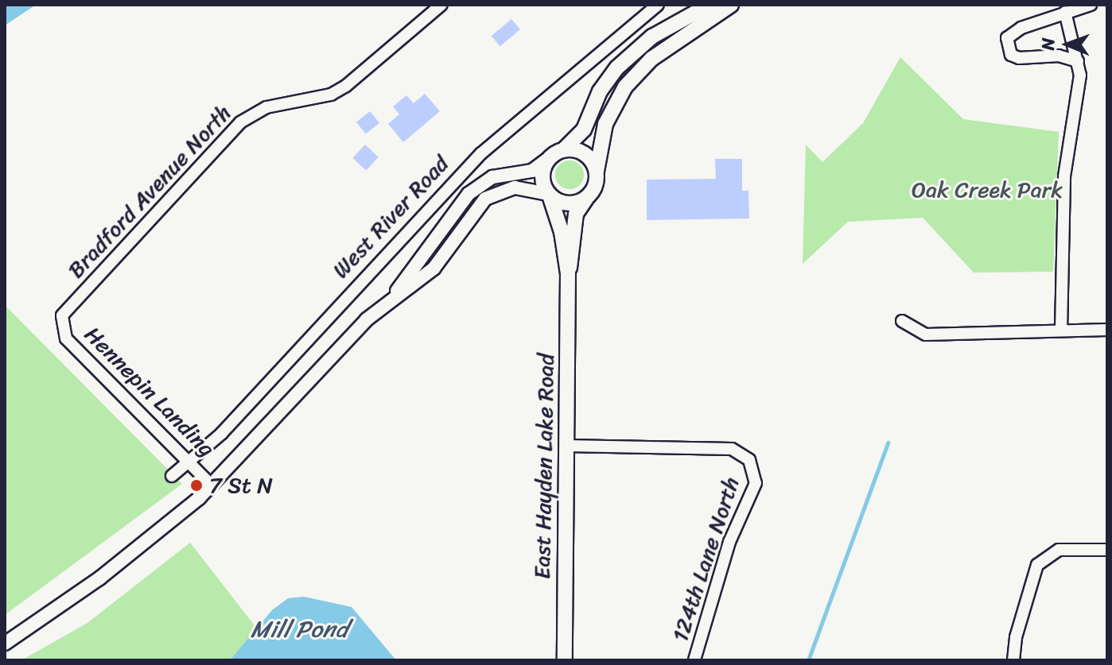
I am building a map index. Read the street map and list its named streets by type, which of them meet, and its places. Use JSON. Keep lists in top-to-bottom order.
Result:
{
  "streets": {
    "main road": ["East Hayden Lake Road"],
    "street": [
      "Bradford Avenue North",
      "West River Road",
      "Hennepin Landing",
      "124th Lane North"
    ]
  },
  "crossings": [
    ["Bradford Avenue North", "Hennepin Landing"],
    ["West River Road", "Hennepin Landing"],
    ["West River Road", "East Hayden Lake Road"],
    ["East Hayden Lake Road", "124th Lane North"]
  ],
  "water": ["Mill Pond"],
  "parks": ["Oak Creek Park"],
  "places": ["7 St N"],
  "north": "left"
}
